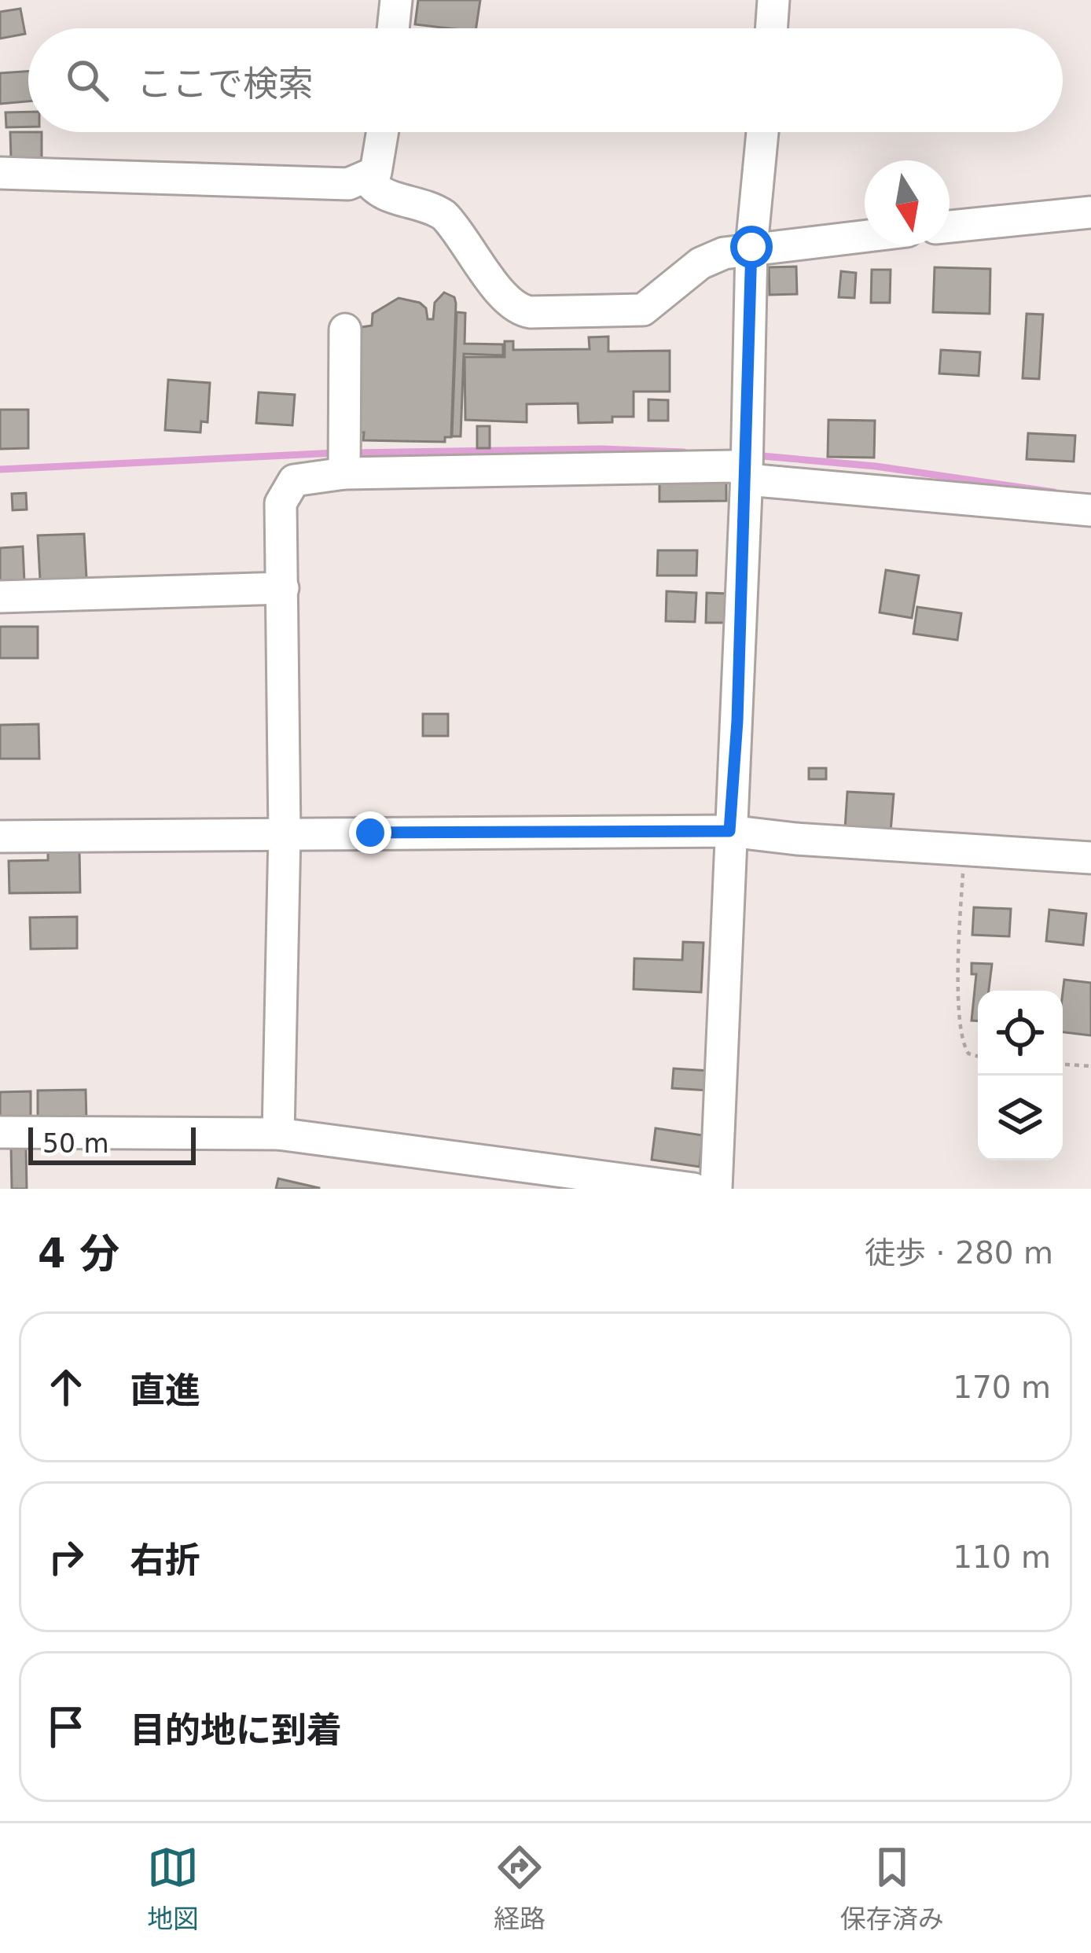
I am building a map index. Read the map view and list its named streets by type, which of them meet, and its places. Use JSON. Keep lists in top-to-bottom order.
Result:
{
  "scale_bar": "50 m",
  "north": "bottom",
  "page": {
    "search": "ここで検索",
    "scale": "50 m",
    "heading": ["4 分", "徒歩 · 280 m"],
    "list": [
      ["直進", "170 m"],
      ["右折", "110 m"],
      "目的地に到着"
    ],
    "nav": ["地図", "経路", "保存済み"]
  }
}
